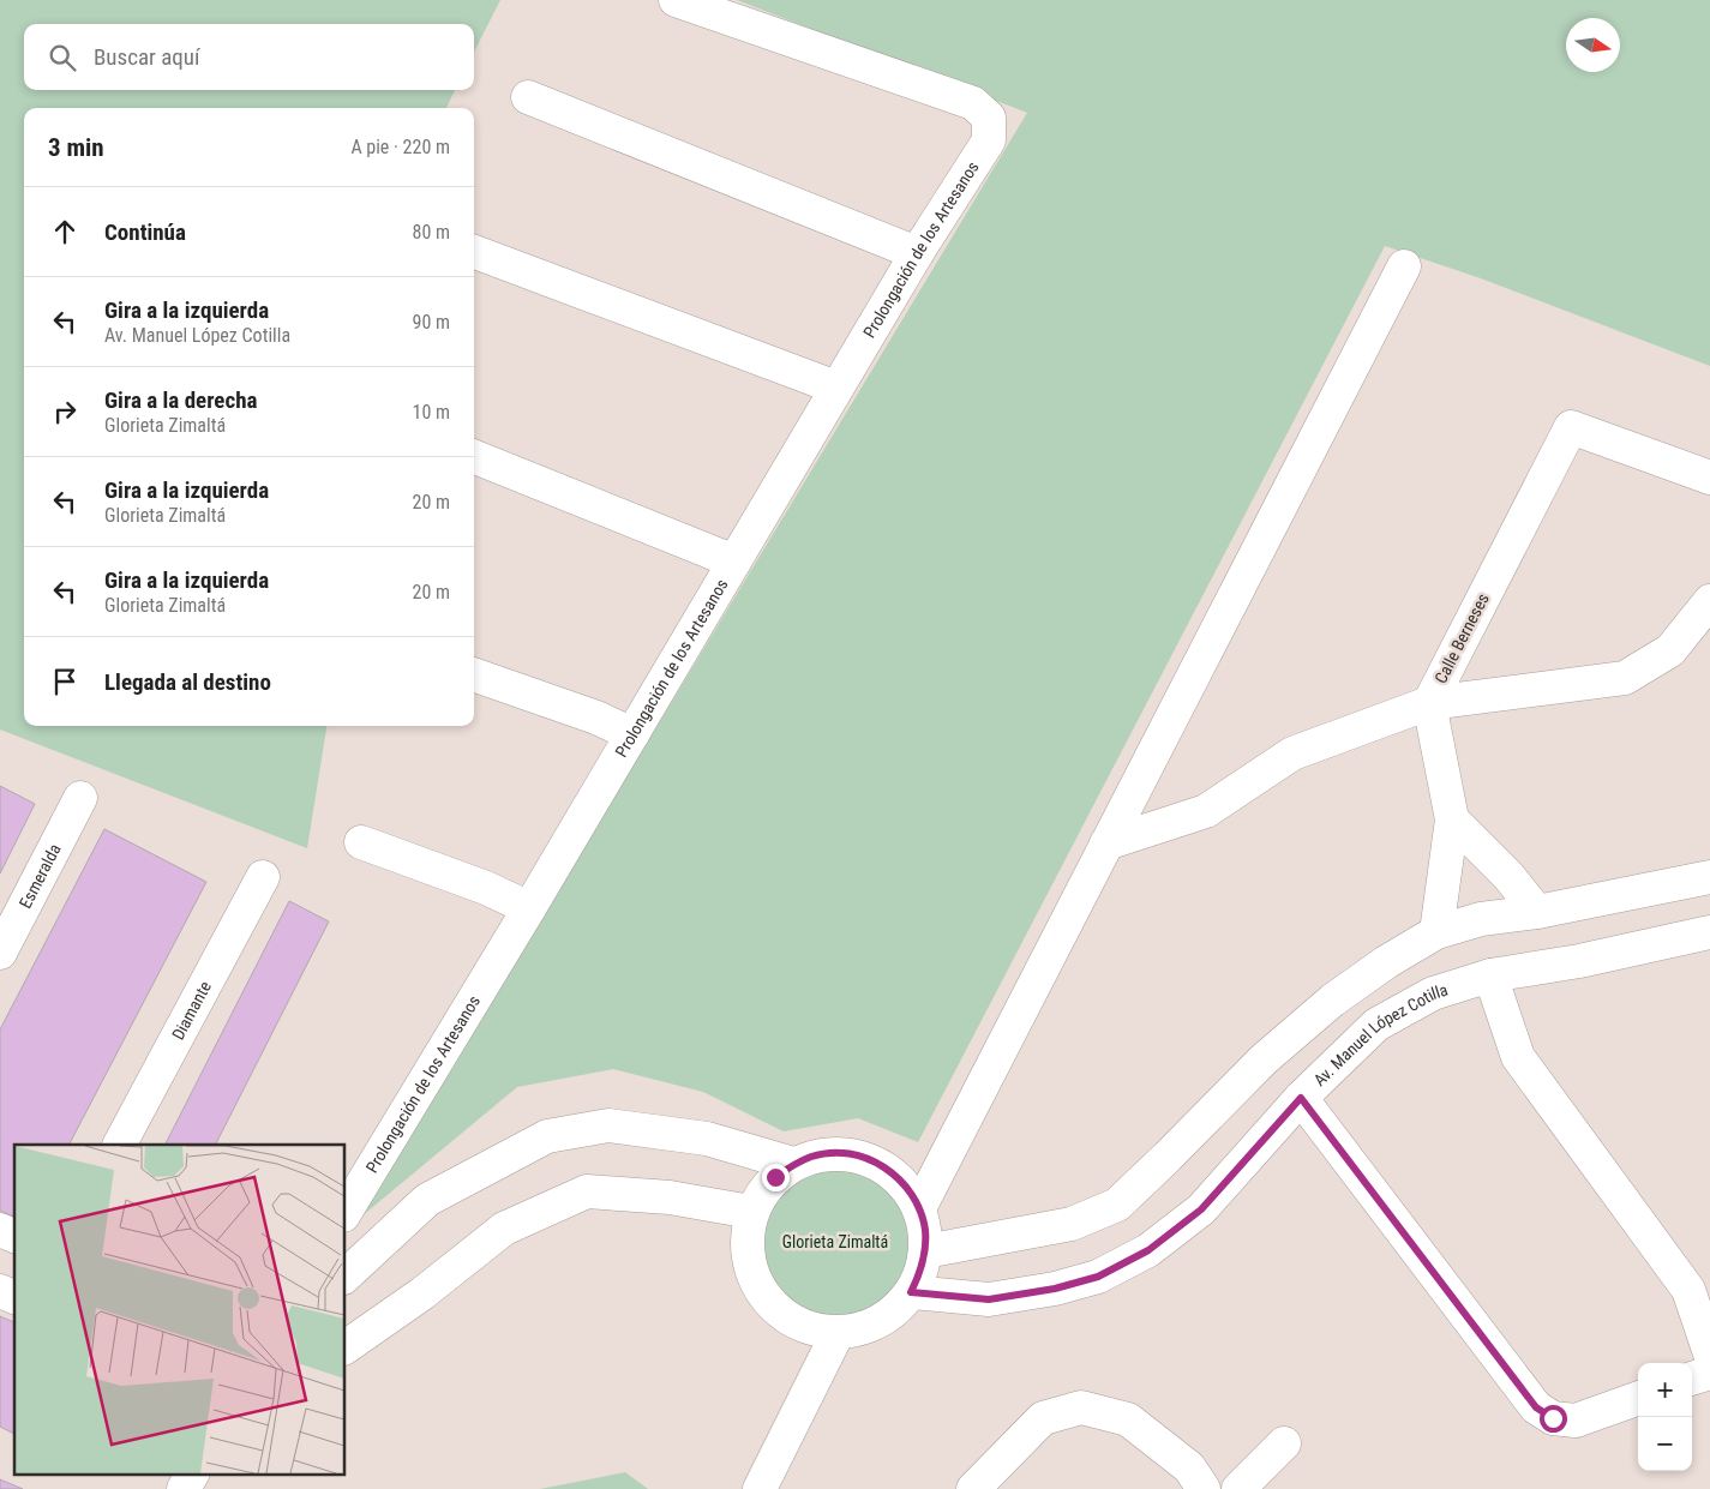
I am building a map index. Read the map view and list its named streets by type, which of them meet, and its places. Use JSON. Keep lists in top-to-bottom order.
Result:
{
  "streets": {
    "street": [
      "Prolongación de los Artesanos",
      "Calle Berneses",
      "Esmeralda",
      "Diamante",
      "Av. Manuel López Cotilla"
    ]
  },
  "parks": ["Glorieta Zimaltá"],
  "north": "right",
  "page": {
    "search": "Buscar aquí",
    "heading": ["3 min", "A pie · 220 m"],
    "list": [
      ["Continúa", "80 m"],
      ["Gira a la izquierda", "Av. Manuel López Cotilla", "90 m"],
      ["Gira a la derecha", "Glorieta Zimaltá", "10 m"],
      ["Gira a la izquierda", "Glorieta Zimaltá", "20 m"],
      ["Gira a la izquierda", "Glorieta Zimaltá", "20 m"],
      "Llegada al destino"
    ],
    "map_buttons": ["+", "−"]
  }
}
